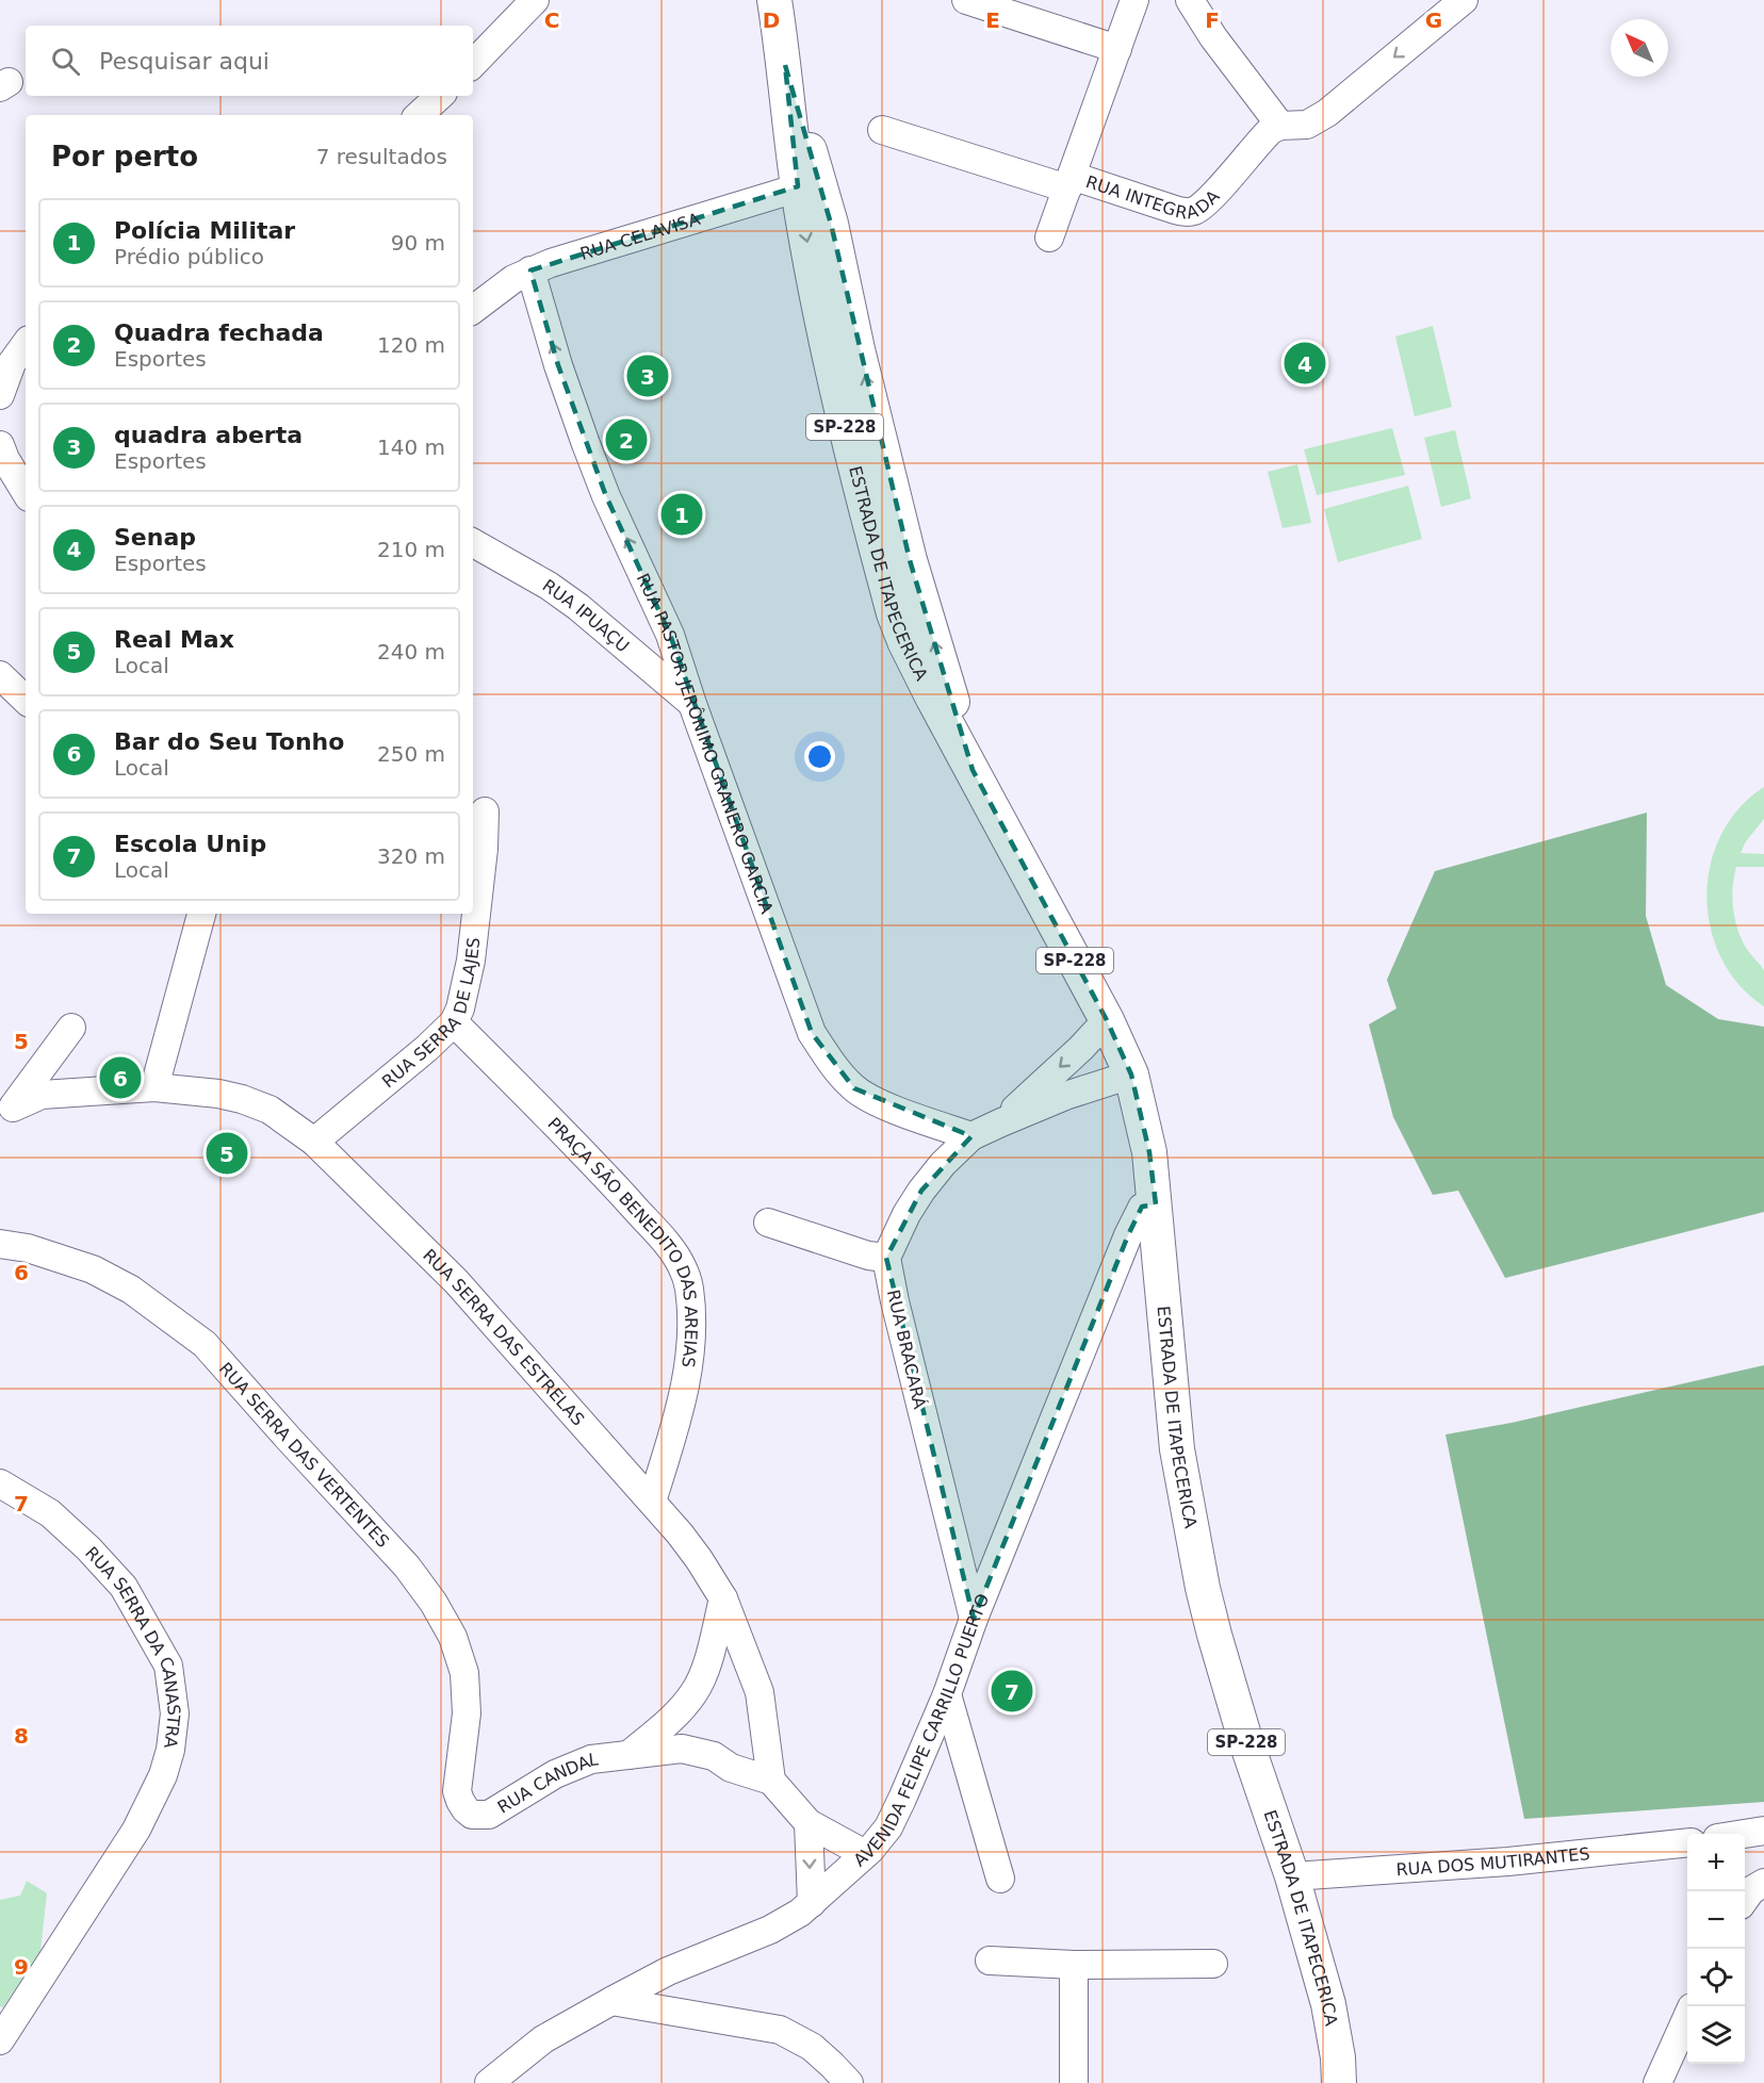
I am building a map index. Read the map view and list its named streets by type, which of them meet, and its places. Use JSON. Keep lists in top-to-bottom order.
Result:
{
  "streets": {
    "main road": ["SP-228", "ESTRADA DE ITAPECERICA"],
    "street": [
      "RUA INTEGRADA",
      "RUA CELAVISA",
      "RUA IPUAÇU",
      "RUA PASTOR JERÔNIMO GRANERO GARCIA",
      "RUA SERRA DE LAJES",
      "PRAÇA SÃO BENEDITO DAS AREIAS",
      "RUA SERRA DAS ESTRELAS",
      "RUA BRACARÁ",
      "RUA SERRA DAS VERTENTES",
      "RUA SERRA DA CANASTRA",
      "AVENIDA FELIPE CARRILLO PUERTO",
      "RUA CANDAL",
      "RUA DOS MUTIRANTES"
    ]
  },
  "crossings": [
    ["RUA CELAVISA", "ESTRADA DE ITAPECERICA"],
    ["RUA CELAVISA", "RUA PASTOR JERÔNIMO GRANERO GARCIA"],
    ["ESTRADA DE ITAPECERICA", "AVENIDA FELIPE CARRILLO PUERTO"],
    ["ESTRADA DE ITAPECERICA", "RUA DOS MUTIRANTES"],
    ["RUA IPUAÇU", "RUA PASTOR JERÔNIMO GRANERO GARCIA"],
    ["RUA SERRA DE LAJES", "PRAÇA SÃO BENEDITO DAS AREIAS"],
    ["RUA SERRA DE LAJES", "RUA SERRA DAS ESTRELAS"],
    ["PRAÇA SÃO BENEDITO DAS AREIAS", "RUA SERRA DAS ESTRELAS"],
    ["RUA SERRA DAS ESTRELAS", "RUA CANDAL"],
    ["RUA BRACARÁ", "AVENIDA FELIPE CARRILLO PUERTO"],
    ["RUA SERRA DAS VERTENTES", "RUA CANDAL"]
  ],
  "one_way": ["RUA PASTOR JERÔNIMO GRANERO GARCIA"],
  "north": "top left",
  "page": {
    "search": "Pesquisar aqui",
    "heading": ["Por perto", "7 resultados"],
    "list": [
      {
        "mark": "1",
        "name": "Polícia Militar",
        "note": "Prédio público",
        "value": "90 m"
      },
      {
        "mark": "2",
        "name": "Quadra fechada",
        "note": "Esportes",
        "value": "120 m"
      },
      {
        "mark": "3",
        "name": "quadra aberta",
        "note": "Esportes",
        "value": "140 m"
      },
      {
        "mark": "4",
        "name": "Senap",
        "note": "Esportes",
        "value": "210 m"
      },
      {
        "mark": "5",
        "name": "Real Max",
        "note": "Local",
        "value": "240 m"
      },
      {
        "mark": "6",
        "name": "Bar do Seu Tonho",
        "note": "Local",
        "value": "250 m"
      },
      {
        "mark": "7",
        "name": "Escola Unip",
        "note": "Local",
        "value": "320 m"
      }
    ],
    "pins": [
      "4",
      "3",
      "2",
      "1",
      "6",
      "5",
      "7"
    ],
    "map_buttons": ["+", "−"]
  },
  "grid": {
    "columns": [
      "C",
      "D",
      "E",
      "F",
      "G"
    ],
    "rows": [
      "5",
      "6",
      "7",
      "8",
      "9"
    ]
  }
}
